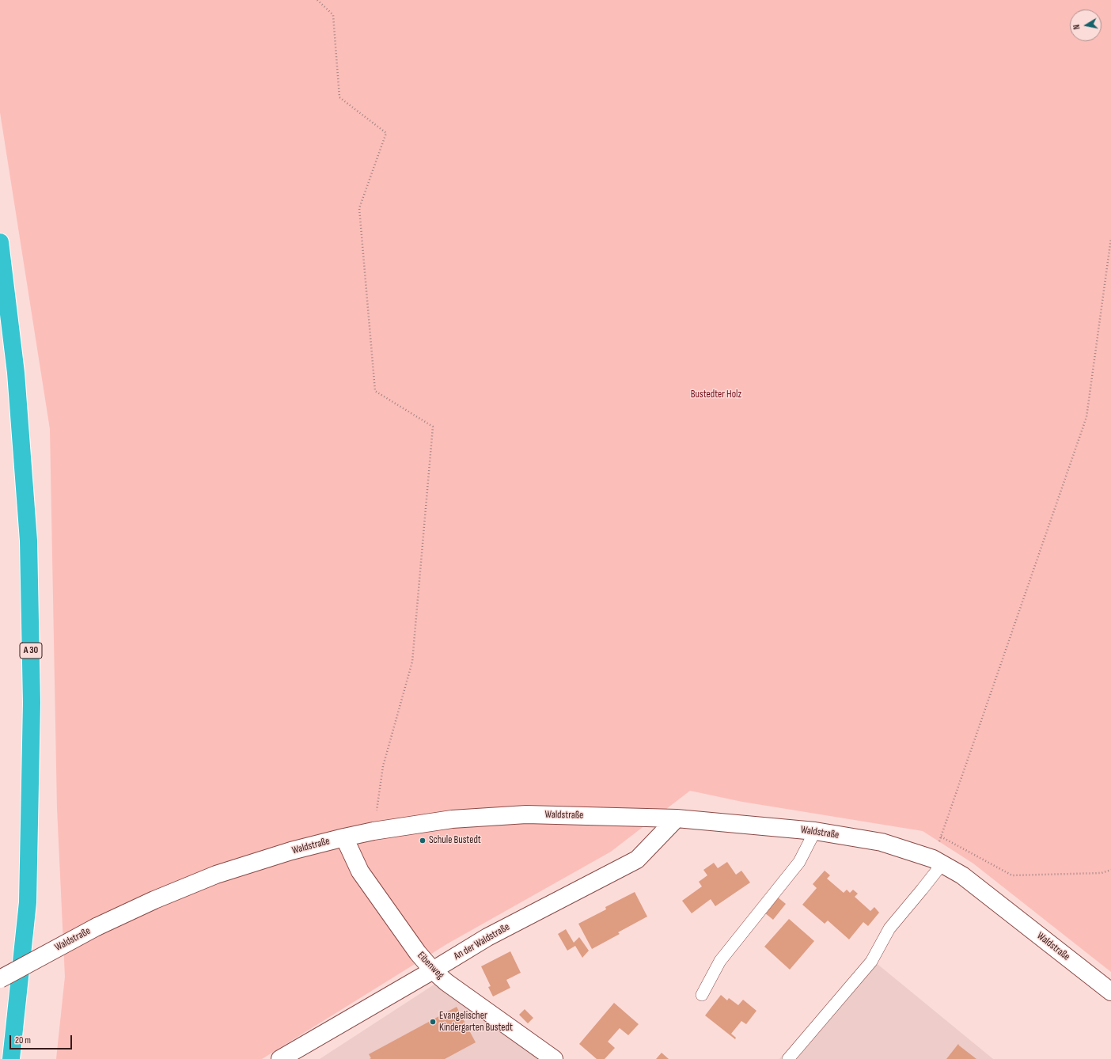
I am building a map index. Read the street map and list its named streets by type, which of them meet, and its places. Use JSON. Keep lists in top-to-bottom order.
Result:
{
  "streets": {
    "highway": ["A 30"],
    "street": ["Waldstraße", "An der Waldstraße", "Eibenweg"]
  },
  "crossings": [
    ["Waldstraße", "An der Waldstraße"],
    ["Waldstraße", "Eibenweg"],
    ["An der Waldstraße", "Eibenweg"]
  ],
  "parks": ["Bustedter Holz"],
  "places": ["Schule Bustedt", "Evangelischer Kindergarten Bustedt"],
  "scale_bar": "20 m",
  "north": "left"
}
